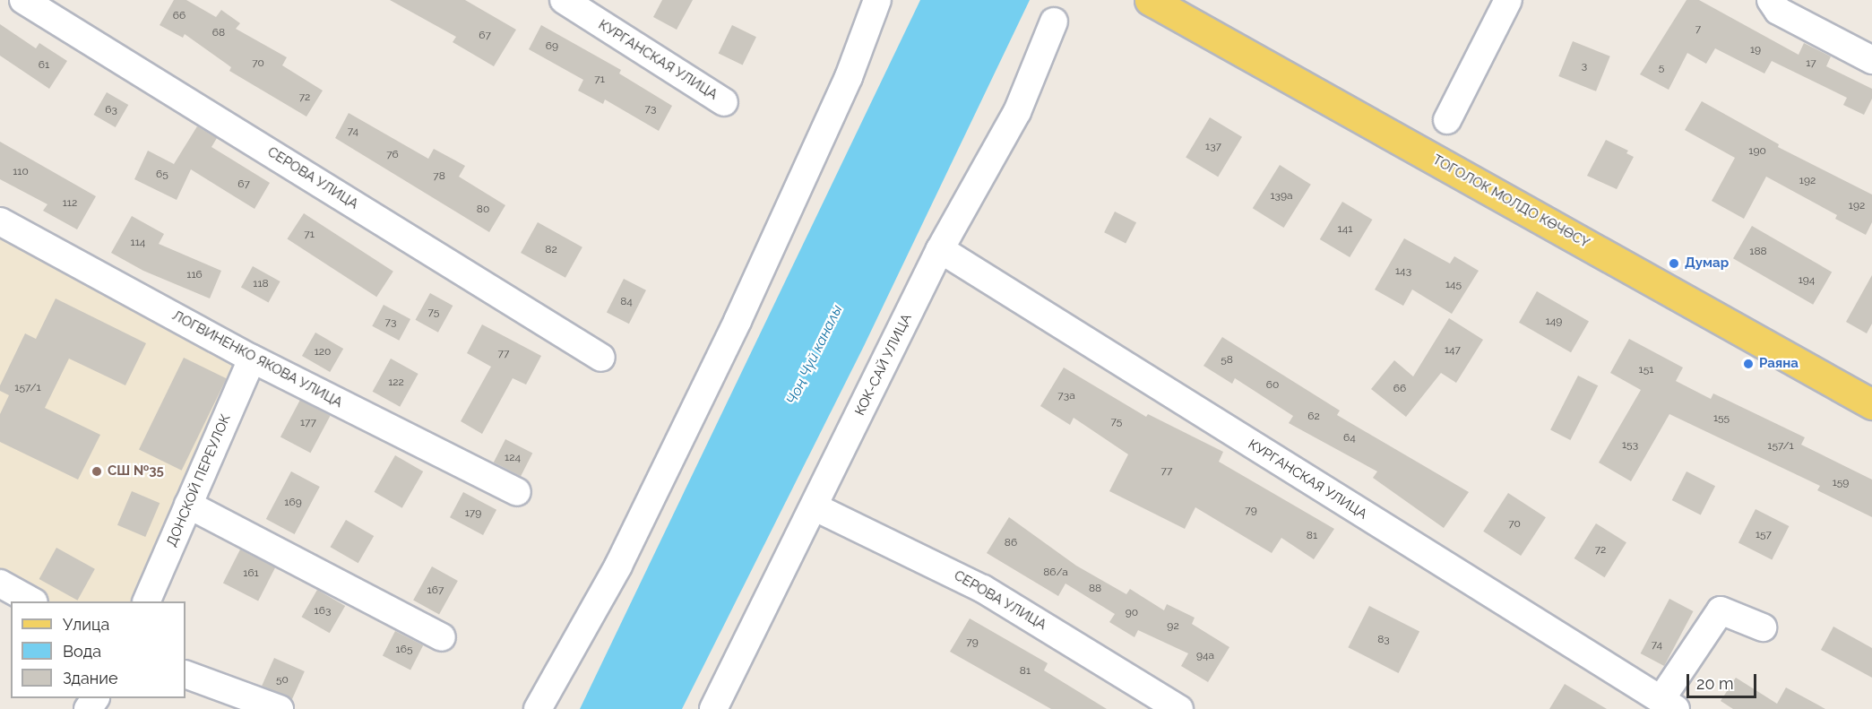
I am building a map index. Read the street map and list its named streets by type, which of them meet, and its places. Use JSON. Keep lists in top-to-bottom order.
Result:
{
  "streets": {
    "main road": ["ТОГОЛОК МОЛДО КӨЧӨСҮ"],
    "street": [
      "КУРГАНСКАЯ УЛИЦА",
      "СЕРОВА УЛИЦА",
      "ЛОГВИНЕНКО ЯКОВА УЛИЦА",
      "КОК-САЙ УЛИЦА",
      "ДОНСКОЙ ПЕРЕУЛОК"
    ]
  },
  "crossings": [
    ["КУРГАНСКАЯ УЛИЦА", "КОК-САЙ УЛИЦА"],
    ["СЕРОВА УЛИЦА", "КОК-САЙ УЛИЦА"],
    ["ЛОГВИНЕНКО ЯКОВА УЛИЦА", "ДОНСКОЙ ПЕРЕУЛОК"]
  ],
  "water": ["Чоң Чүй каналы"],
  "places": ["Думар", "Раяна", "СШ №35"],
  "house_numbers": [
    "66",
    "7",
    "68",
    "67",
    "69",
    "19",
    "70",
    "17",
    "61",
    "3",
    "5",
    "71",
    "72",
    "73",
    "63",
    "74",
    "137",
    "190",
    "76",
    "110",
    "65",
    "78",
    "192",
    "67",
    "139а",
    "112",
    "192",
    "80",
    "141",
    "71",
    "114",
    "82",
    "188",
    "143",
    "116",
    "194",
    "118",
    "145",
    "84",
    "75",
    "149",
    "73",
    "147",
    "120",
    "77",
    "58",
    "151",
    "122",
    "60",
    "157/1",
    "66",
    "73а",
    "62",
    "155",
    "75",
    "177",
    "64",
    "153",
    "157/1",
    "124",
    "77",
    "159",
    "169",
    "79",
    "179",
    "70",
    "157",
    "81",
    "86",
    "72",
    "86/а",
    "161",
    "88",
    "167",
    "163",
    "90",
    "92",
    "83",
    "79",
    "74",
    "165",
    "94а",
    "81",
    "50"
  ],
  "legend": ["Улица", "Вода", "Здание"],
  "scale_bar": "20 m"
}
